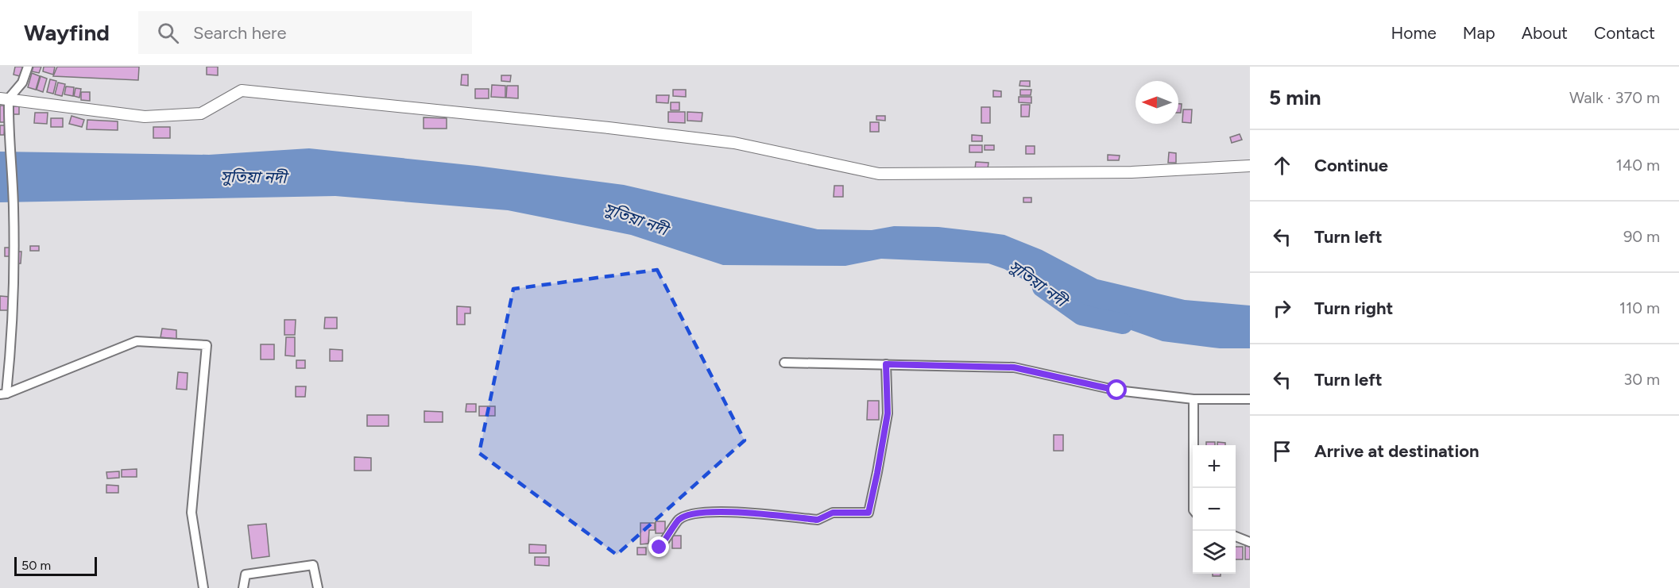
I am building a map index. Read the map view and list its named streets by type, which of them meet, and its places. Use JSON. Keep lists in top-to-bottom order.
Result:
{
  "water": ["সুতিয়া নদী"],
  "scale_bar": "50 m",
  "north": "left",
  "page": {
    "header": "Wayfind",
    "search": "Search here",
    "nav": [
      "Home",
      "Map",
      "About",
      "Contact"
    ],
    "heading": ["5 min", "Walk · 370 m"],
    "list": [
      ["Continue", "140 m"],
      ["Turn left", "90 m"],
      ["Turn right", "110 m"],
      ["Turn left", "30 m"],
      "Arrive at destination"
    ],
    "map_buttons": ["+", "−"],
    "scale": "50 m"
  }
}
